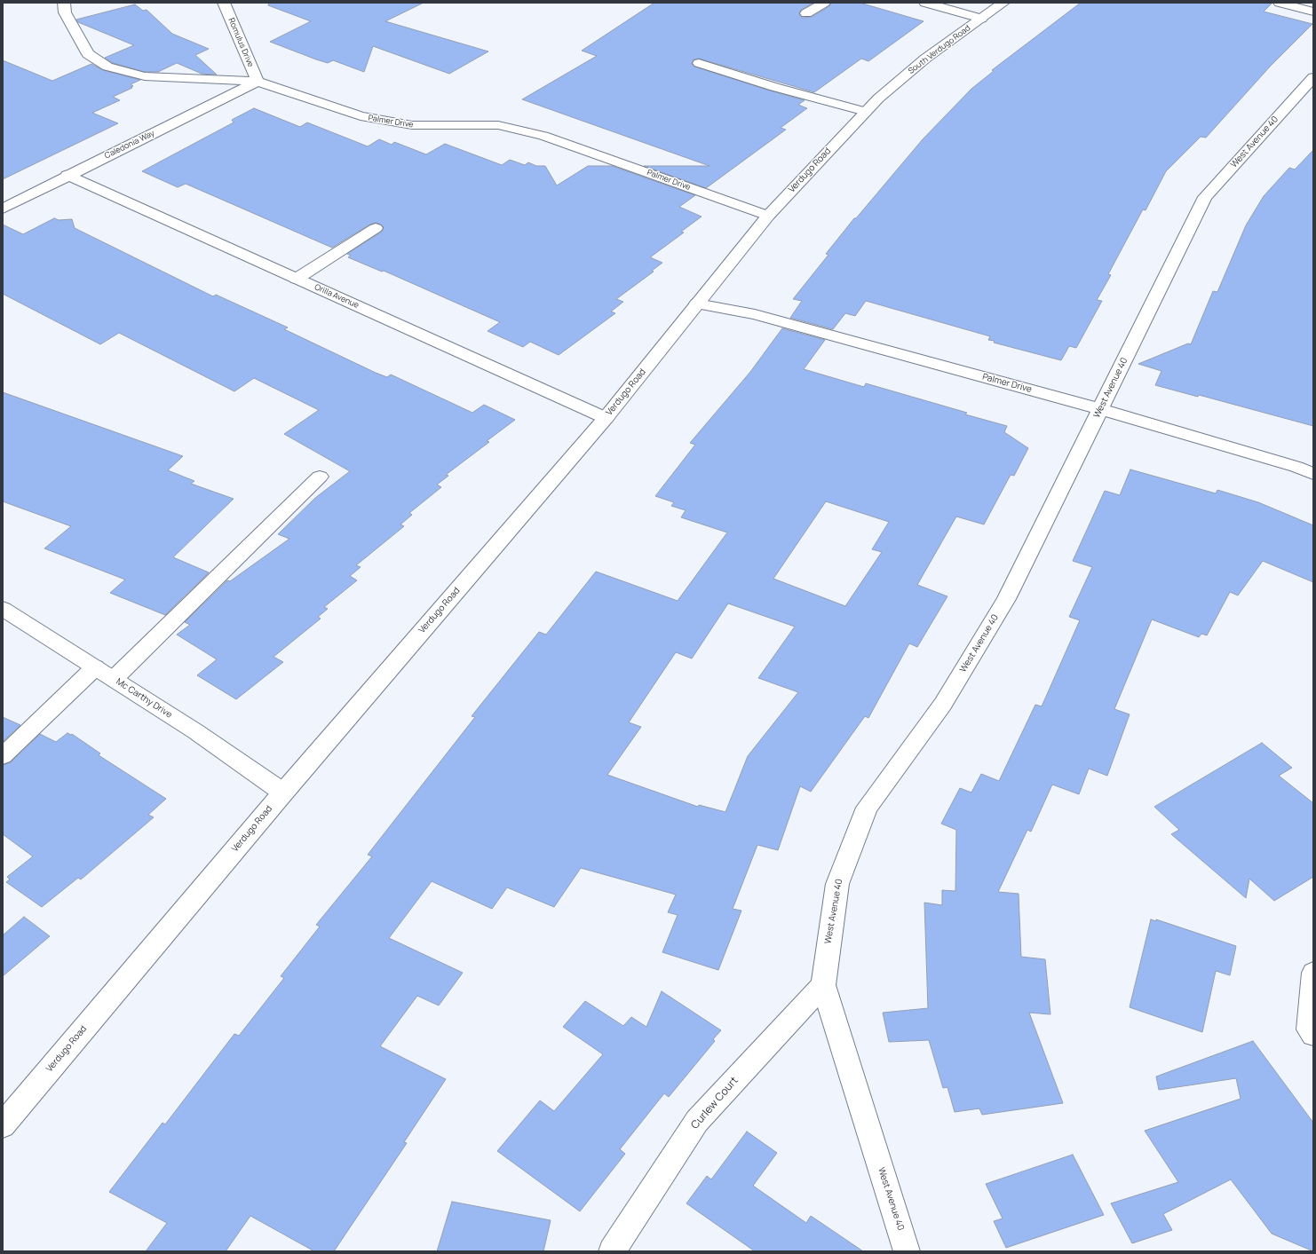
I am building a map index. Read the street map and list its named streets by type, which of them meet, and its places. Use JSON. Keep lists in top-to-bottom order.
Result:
{
  "streets": {
    "street": [
      "Romulus Drive",
      "South Verdugo Road",
      "Palmer Drive",
      "West Avenue 40",
      "Caledonia Way",
      "Verdugo Road",
      "Orilla Avenue",
      "Mc Carthy Drive",
      "Curlew Court"
    ]
  },
  "crossings": [
    ["Romulus Drive", "Palmer Drive"],
    ["Romulus Drive", "Caledonia Way"],
    ["South Verdugo Road", "Verdugo Road"],
    ["Palmer Drive", "West Avenue 40"],
    ["Palmer Drive", "Caledonia Way"],
    ["Palmer Drive", "Verdugo Road"],
    ["West Avenue 40", "Curlew Court"],
    ["Caledonia Way", "Orilla Avenue"],
    ["Verdugo Road", "Orilla Avenue"],
    ["Verdugo Road", "Mc Carthy Drive"]
  ]
}
